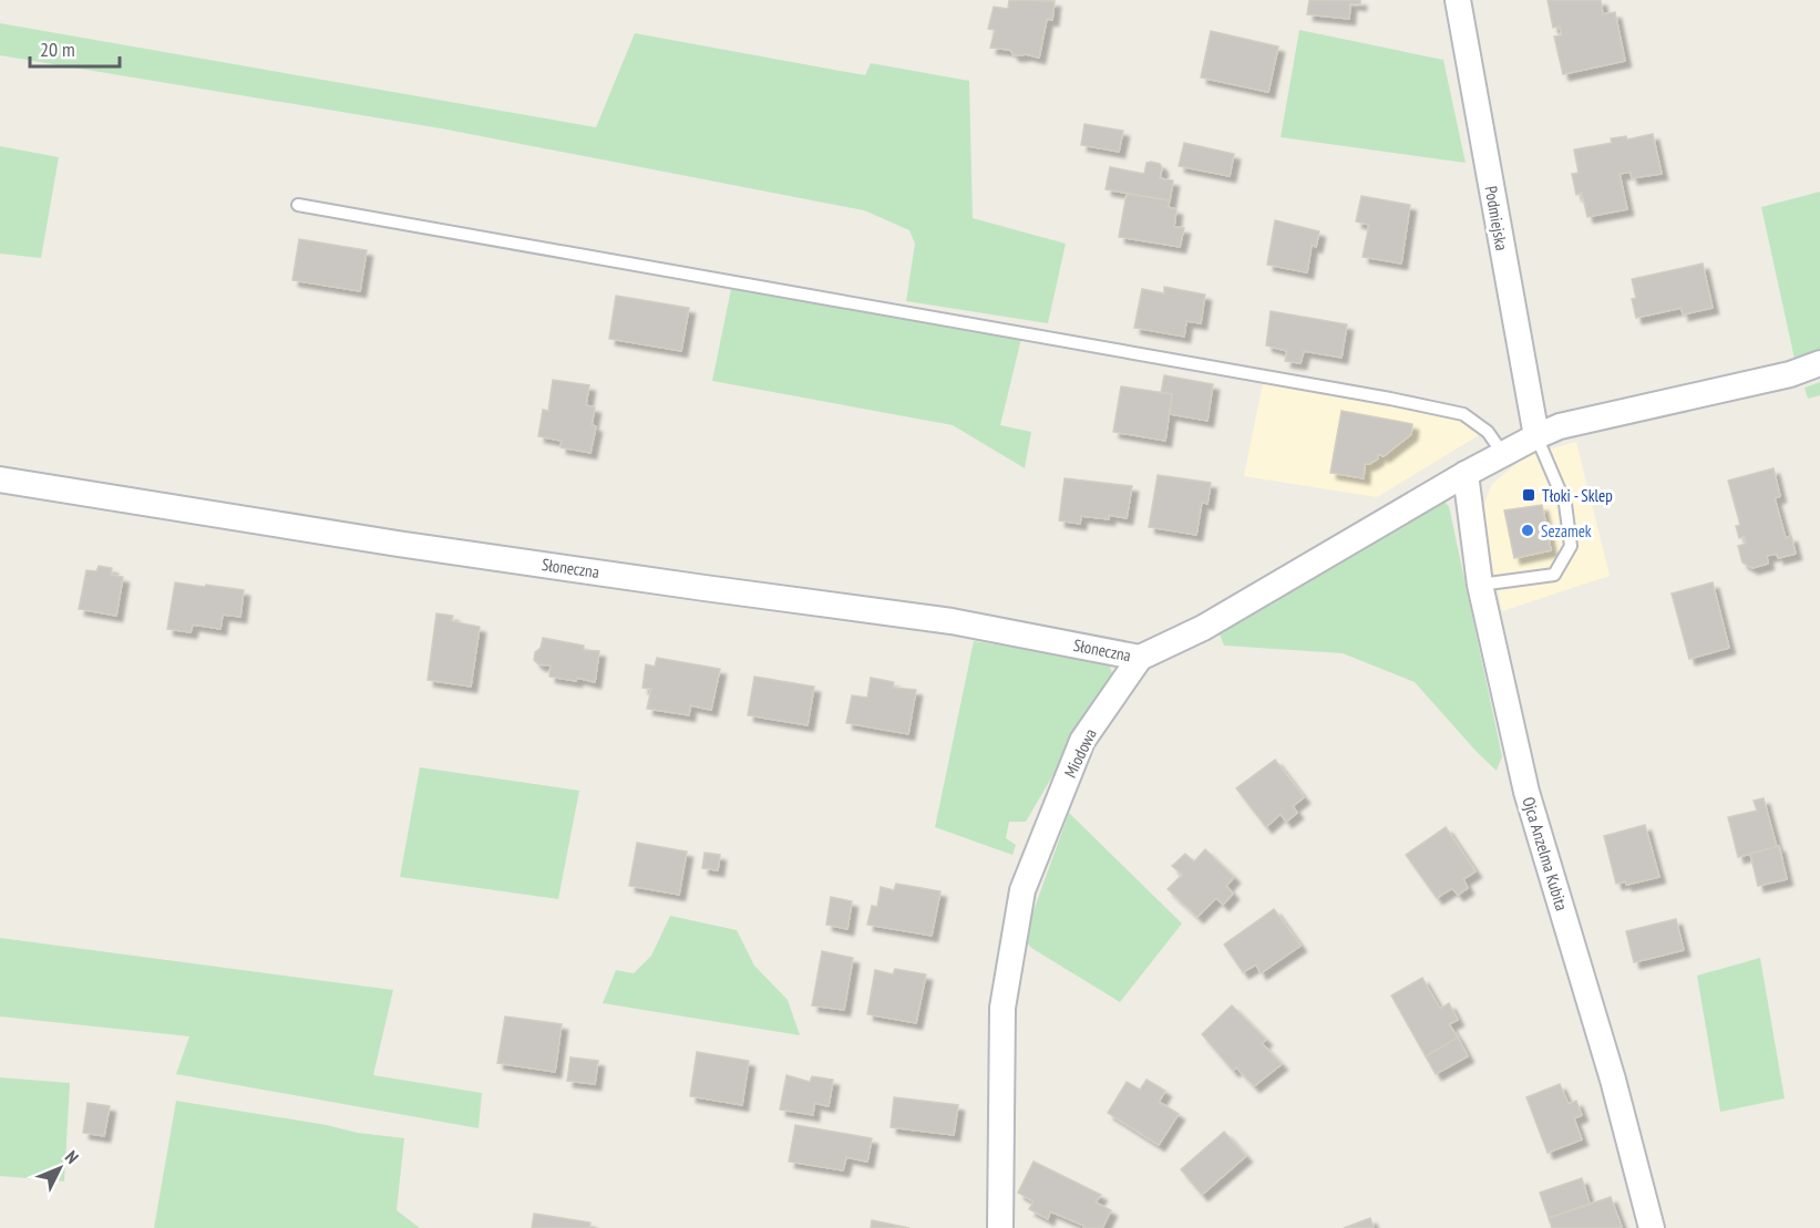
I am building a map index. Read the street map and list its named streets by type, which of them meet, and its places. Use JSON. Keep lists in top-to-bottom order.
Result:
{
  "streets": {
    "street": [
      "Podmiejska",
      "Słoneczna",
      "Miodowa",
      "Ojca Anzelma Kubita"
    ]
  },
  "crossings": [
    ["Podmiejska", "Miodowa"],
    ["Słoneczna", "Miodowa"],
    ["Miodowa", "Ojca Anzelma Kubita"]
  ],
  "places": {
    "transit": ["Tłoki - Sklep"],
    "other": ["Sezamek"]
  },
  "scale_bar": "20 m",
  "north": "top right"
}
